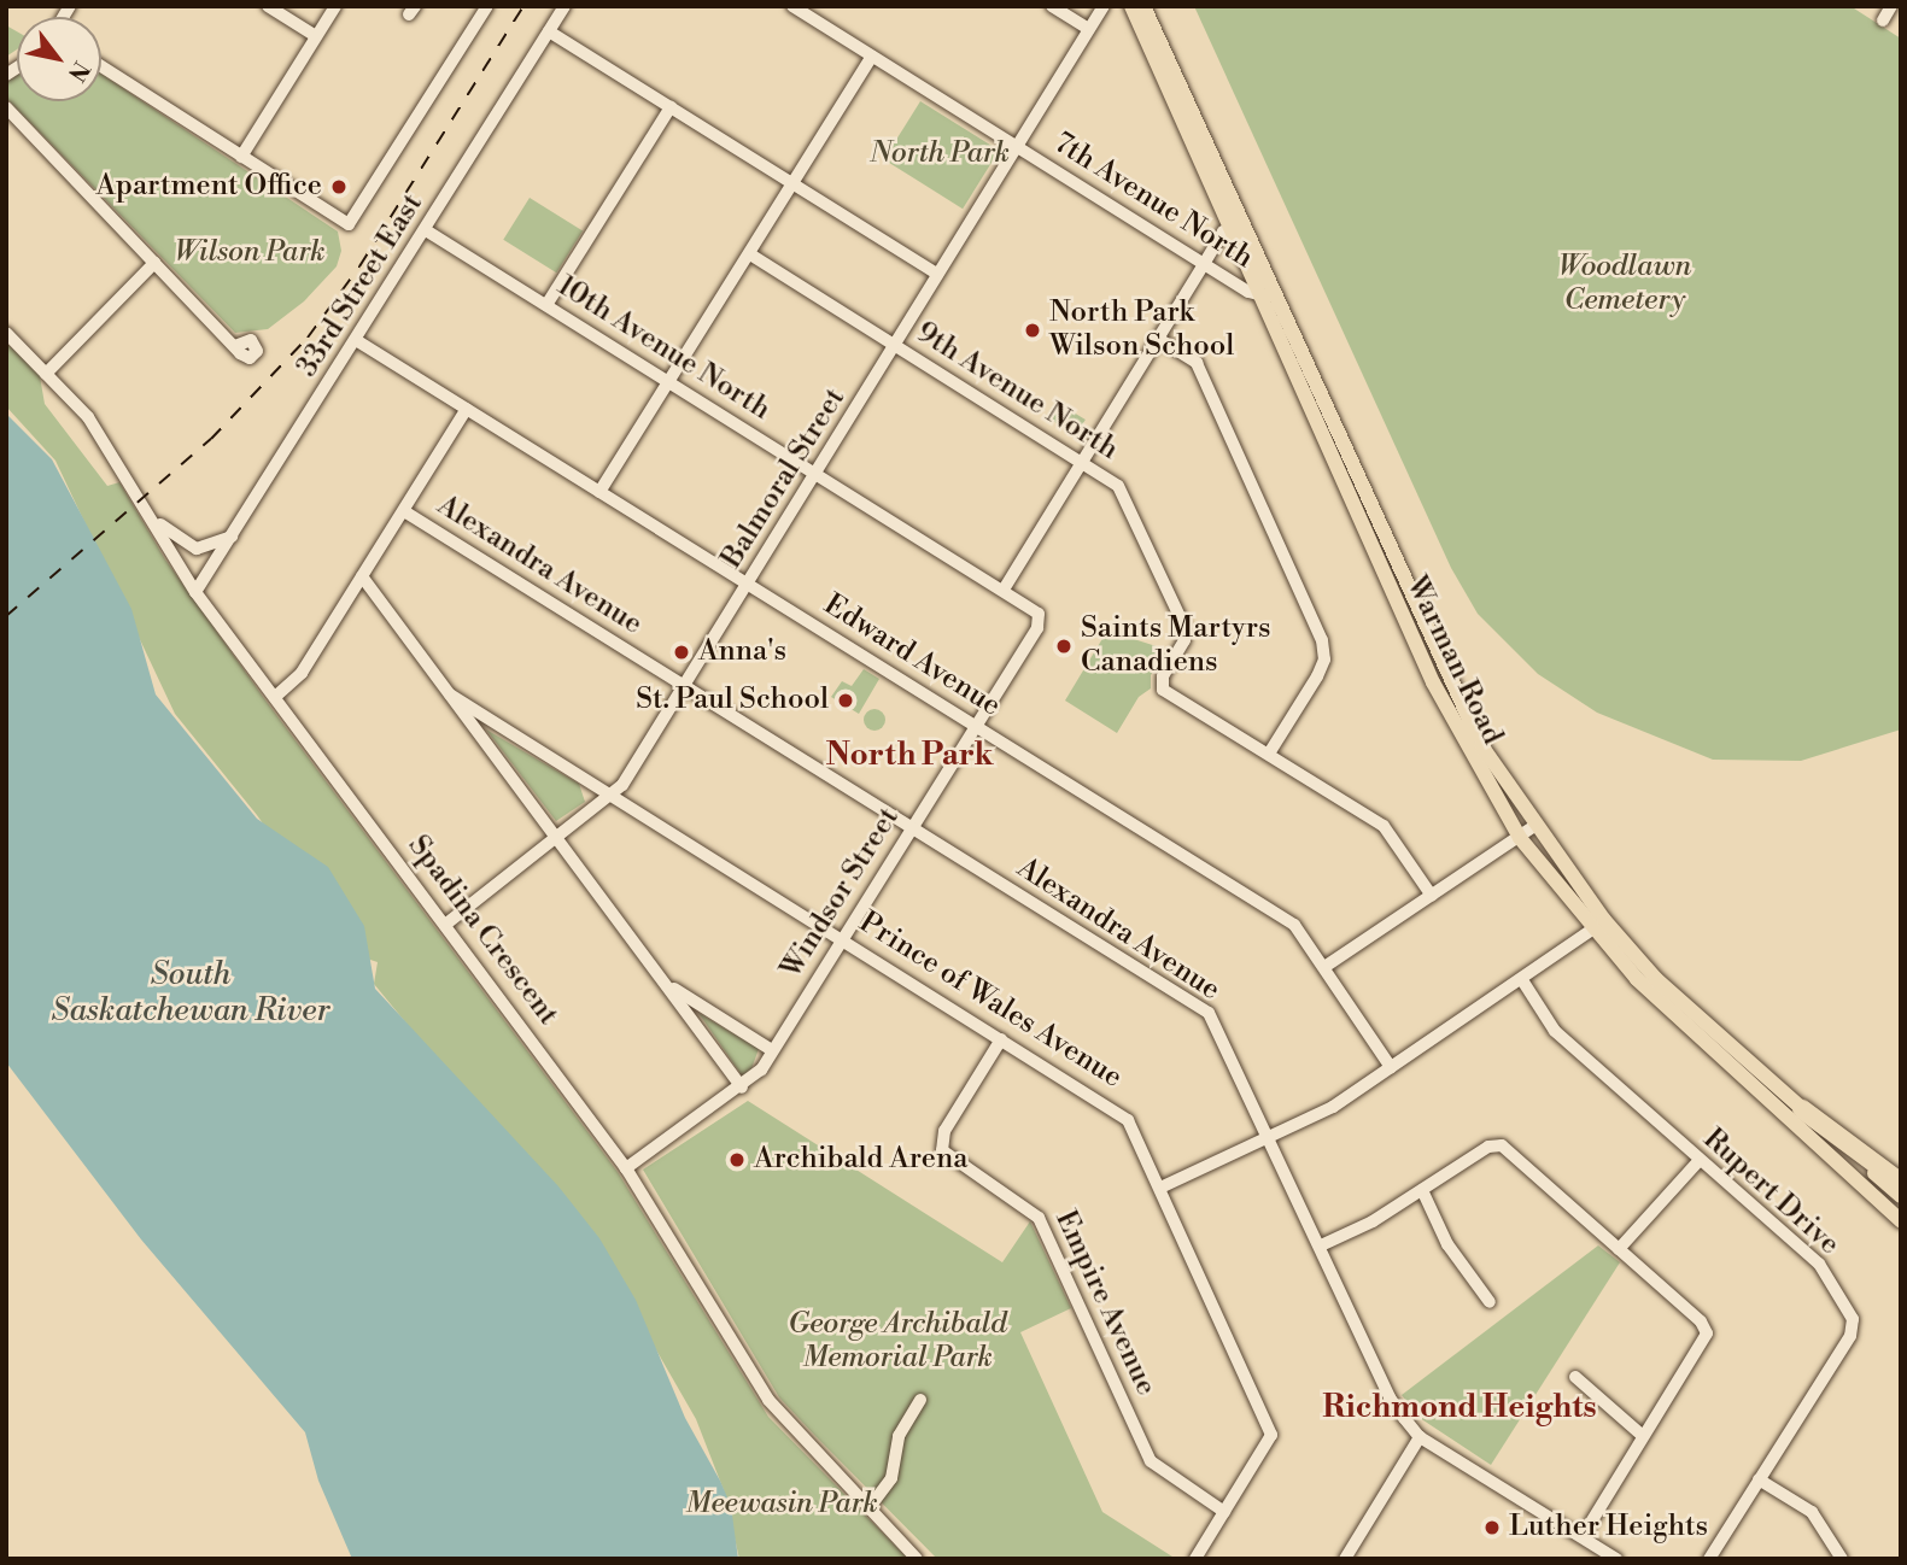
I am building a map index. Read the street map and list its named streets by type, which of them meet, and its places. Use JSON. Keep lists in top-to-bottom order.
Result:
{
  "streets": {
    "main road": ["Warman Road"],
    "street": [
      "7th Avenue North",
      "33rd Street East",
      "10th Avenue North",
      "9th Avenue North",
      "Balmoral Street",
      "Alexandra Avenue",
      "Edward Avenue",
      "Windsor Street",
      "Spadina Crescent",
      "Prince of Wales Avenue",
      "Rupert Drive",
      "Empire Avenue"
    ]
  },
  "crossings": [
    ["7th Avenue North", "Balmoral Street"],
    ["7th Avenue North", "Warman Road"],
    ["33rd Street East", "10th Avenue North"],
    ["33rd Street East", "Edward Avenue"],
    ["33rd Street East", "Spadina Crescent"],
    ["10th Avenue North", "Balmoral Street"],
    ["10th Avenue North", "Windsor Street"],
    ["9th Avenue North", "Balmoral Street"],
    ["Balmoral Street", "Alexandra Avenue"],
    ["Balmoral Street", "Edward Avenue"],
    ["Balmoral Street", "Spadina Crescent"],
    ["Balmoral Street", "Prince of Wales Avenue"],
    ["Alexandra Avenue", "Windsor Street"],
    ["Edward Avenue", "Windsor Street"],
    ["Windsor Street", "Spadina Crescent"],
    ["Windsor Street", "Prince of Wales Avenue"],
    ["Prince of Wales Avenue", "Empire Avenue"]
  ],
  "districts": ["North Park", "Richmond Heights"],
  "water": ["South Saskatchewan River"],
  "parks": [
    "North Park",
    "Wilson Park",
    "Woodlawn Cemetery",
    "George Archibald Memorial Park",
    "Meewasin Park"
  ],
  "places": [
    "Apartment Office",
    "North Park Wilson School",
    "Saints Martyrs Canadiens",
    "Anna's",
    "St. Paul School",
    "Archibald Arena",
    "Luther Heights"
  ],
  "north": "bottom right"
}
